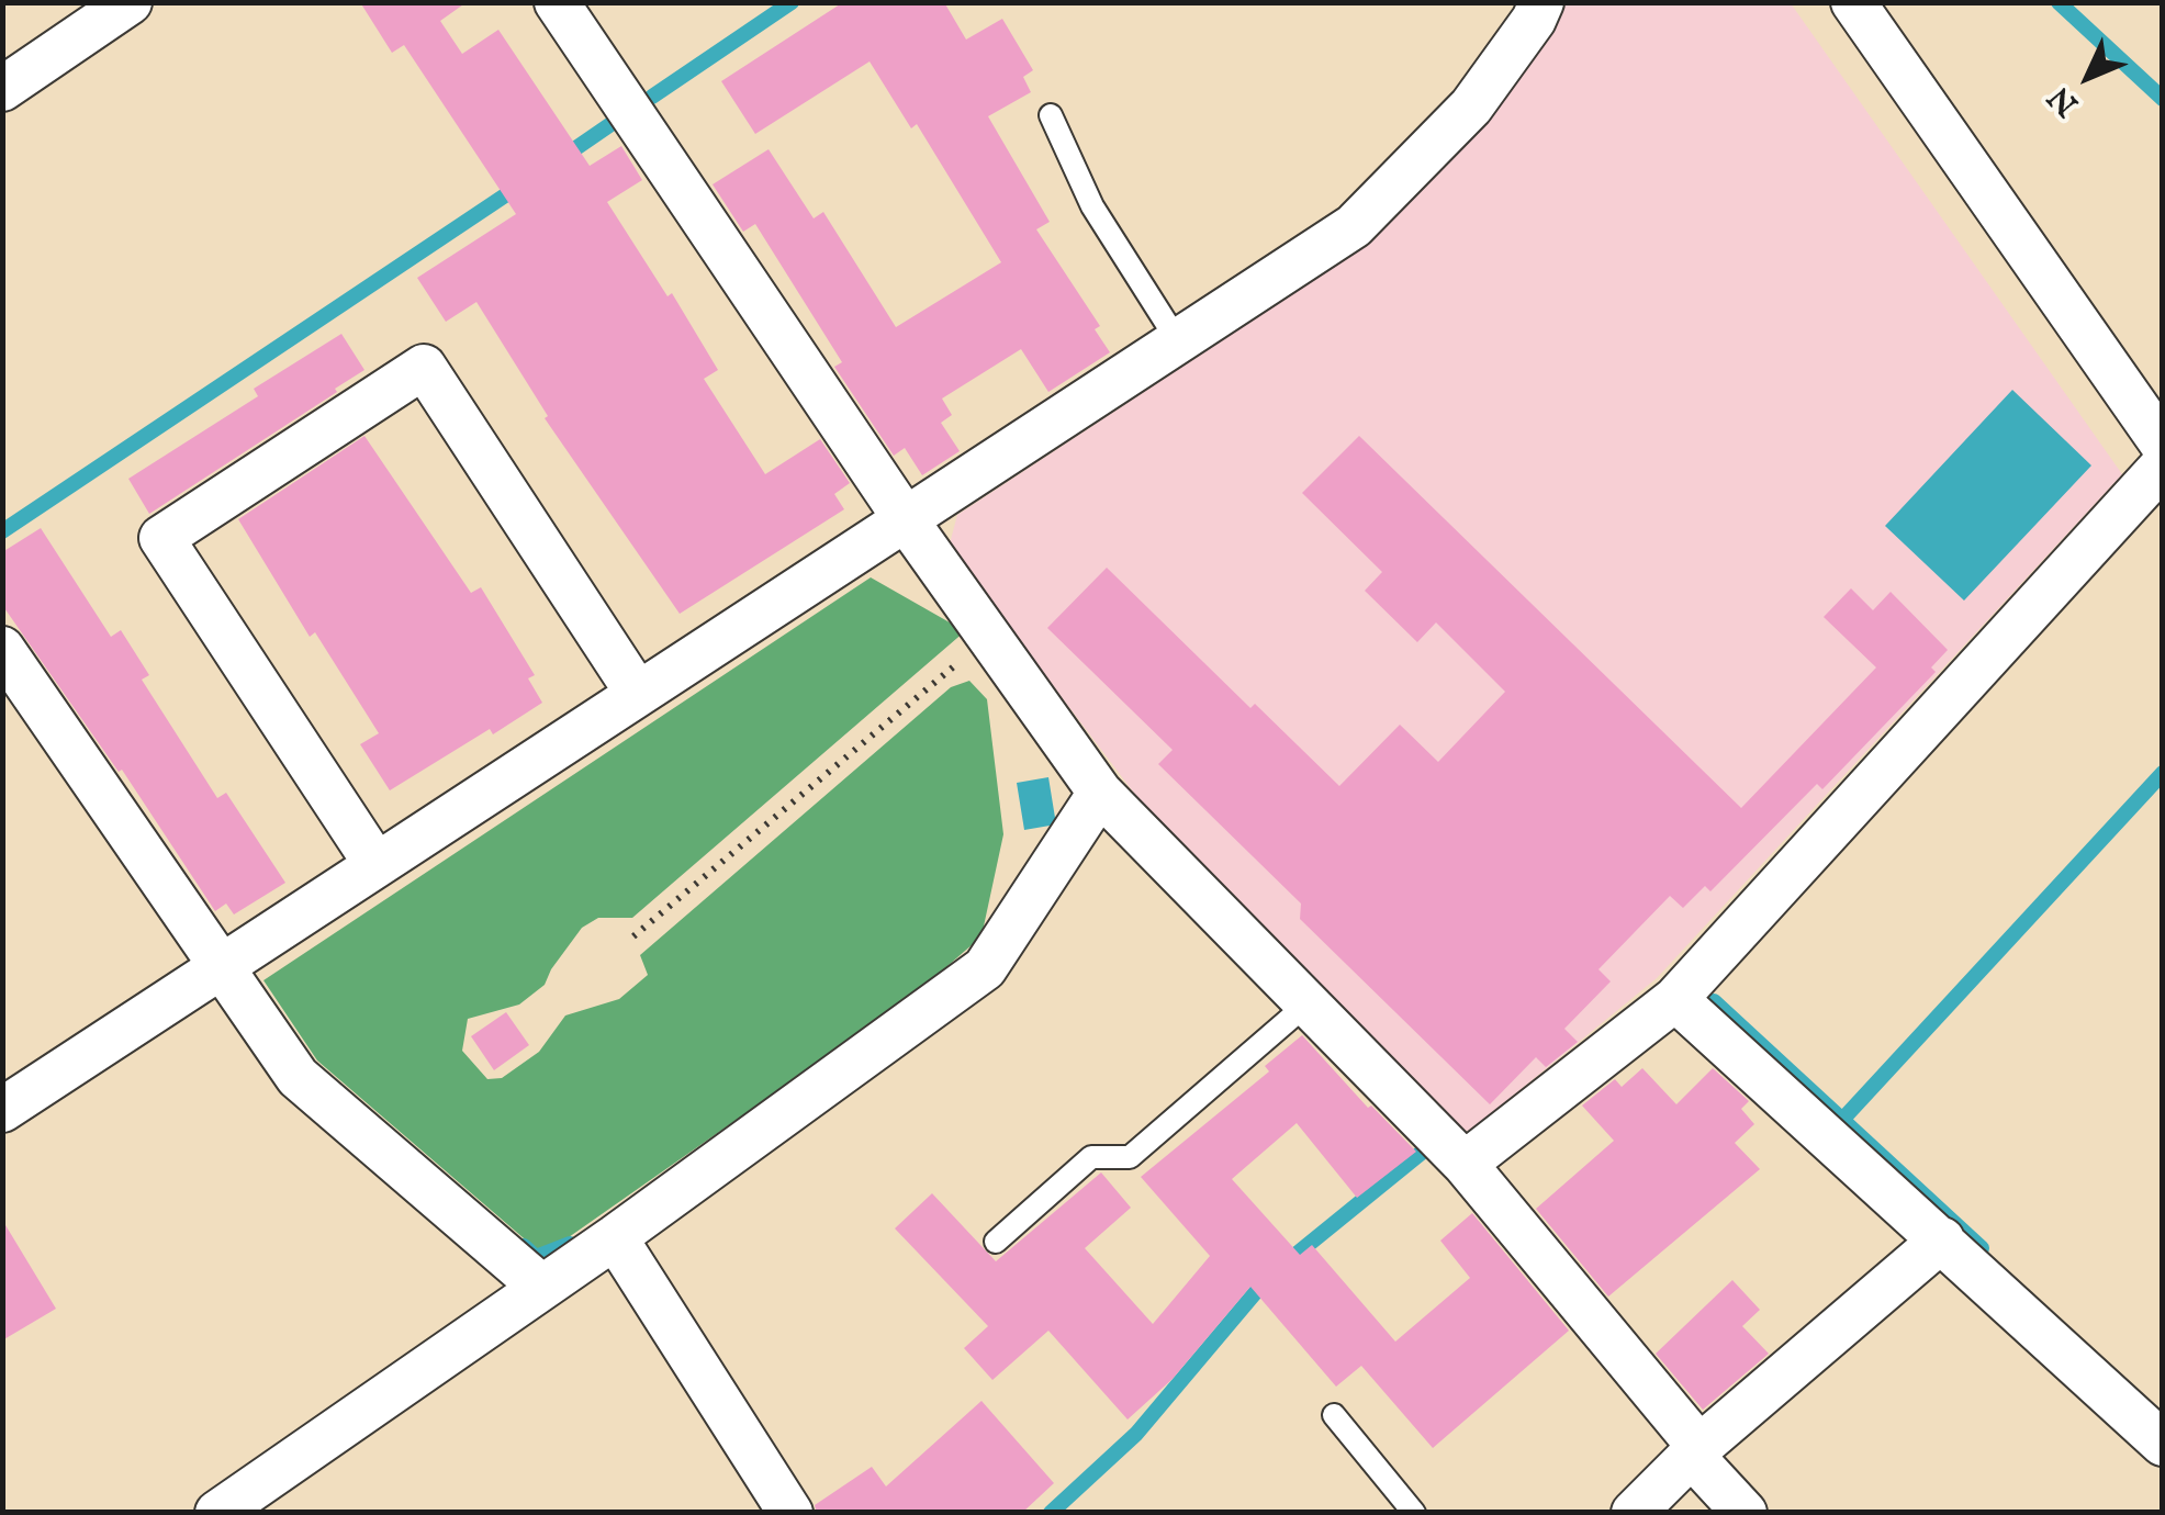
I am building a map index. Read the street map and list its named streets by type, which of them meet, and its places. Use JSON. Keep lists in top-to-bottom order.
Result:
{
  "north": "bottom left"
}
